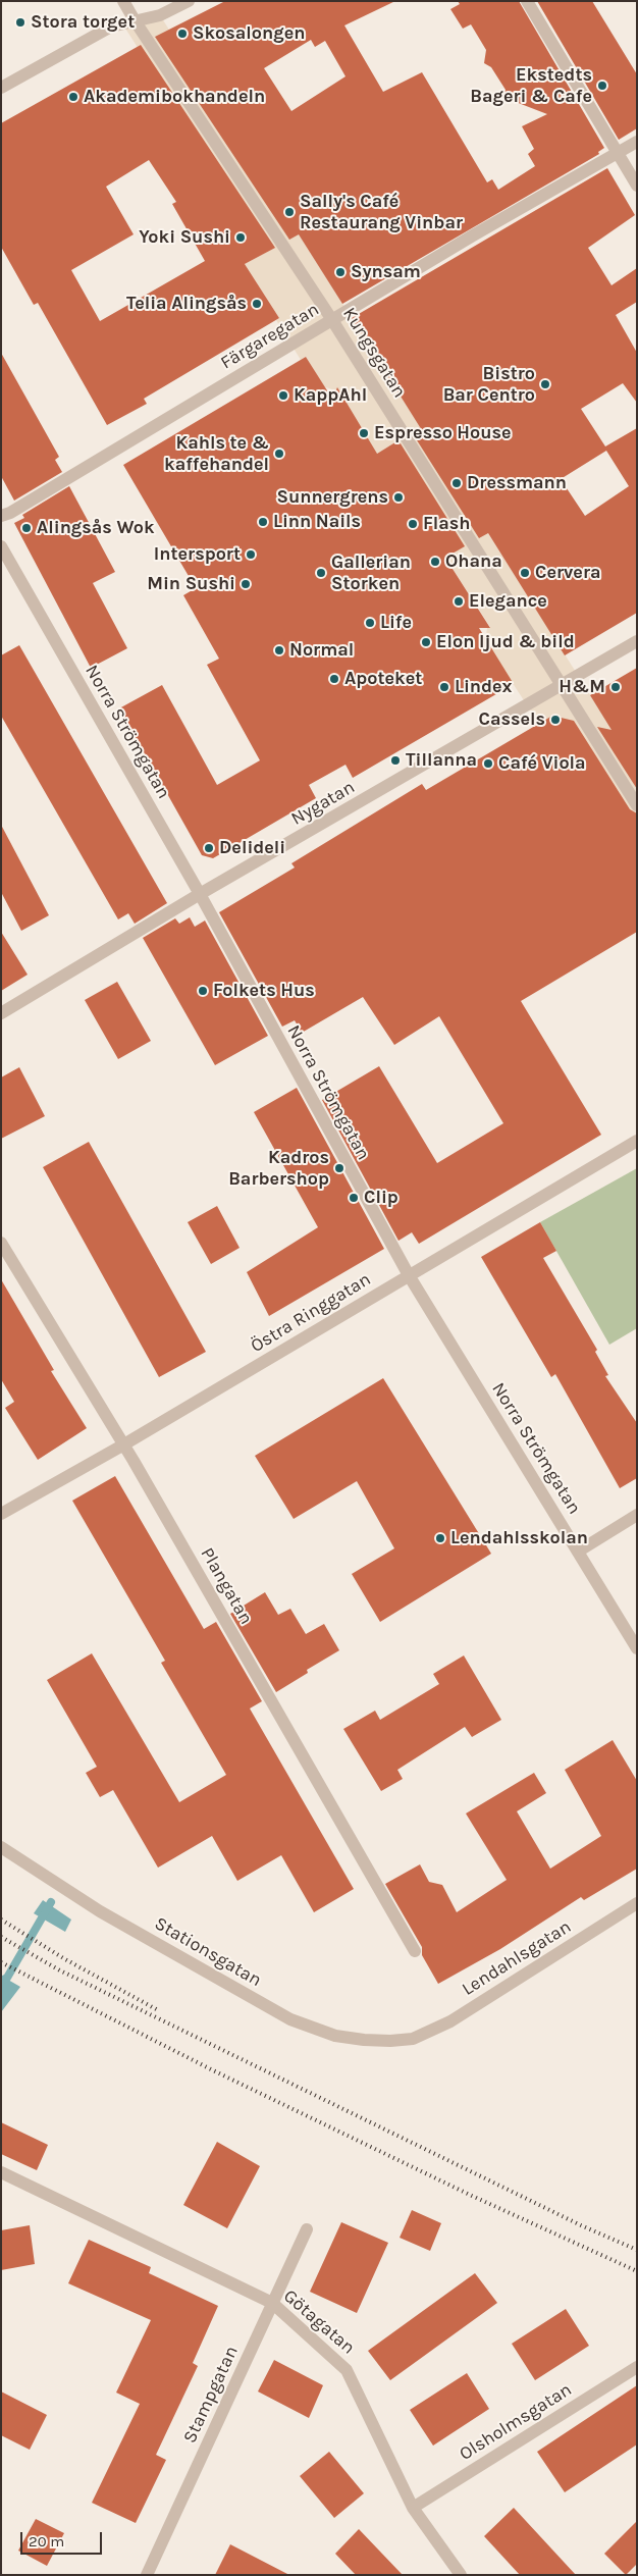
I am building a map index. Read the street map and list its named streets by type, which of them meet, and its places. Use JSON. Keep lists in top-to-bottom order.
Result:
{
  "streets": {
    "street": [
      "Färgaregatan",
      "Kungsgatan",
      "Norra Strömgatan",
      "Nygatan",
      "Östra Ringgatan",
      "Plangatan",
      "Stationsgatan",
      "Lendahlsgatan",
      "Götagatan",
      "Stampgatan",
      "Olsholmsgatan"
    ]
  },
  "crossings": [
    ["Färgaregatan", "Kungsgatan"],
    ["Kungsgatan", "Nygatan"],
    ["Norra Strömgatan", "Nygatan"],
    ["Norra Strömgatan", "Östra Ringgatan"],
    ["Östra Ringgatan", "Plangatan"],
    ["Stationsgatan", "Lendahlsgatan"],
    ["Götagatan", "Stampgatan"],
    ["Götagatan", "Olsholmsgatan"]
  ],
  "places": [
    "Stora torget",
    "Skosalongen",
    "Ekstedts Bageri & Cafe",
    "Akademibokhandeln",
    "Sally's Café Restaurang Vinbar",
    "Yoki Sushi",
    "Synsam",
    "Telia Alingsås",
    "Bistro Bar Centro",
    "KappAhl",
    "Espresso House",
    "Kahls te & kaffehandel",
    "Dressmann",
    "Sunnergrens",
    "Linn Nails",
    "Flash",
    "Alingsås Wok",
    "Intersport",
    "Ohana",
    "Gallerian Storken",
    "Cervera",
    "Min Sushi",
    "Elegance",
    "Life",
    "Elon ljud & bild",
    "Normal",
    "Apoteket",
    "Lindex",
    "H&M",
    "Cassels",
    "Tillanna",
    "Café Viola",
    "Delideli",
    "Folkets Hus",
    "Kadros Barbershop",
    "Clip",
    "Lendahlsskolan"
  ],
  "scale_bar": "20 m"
}
